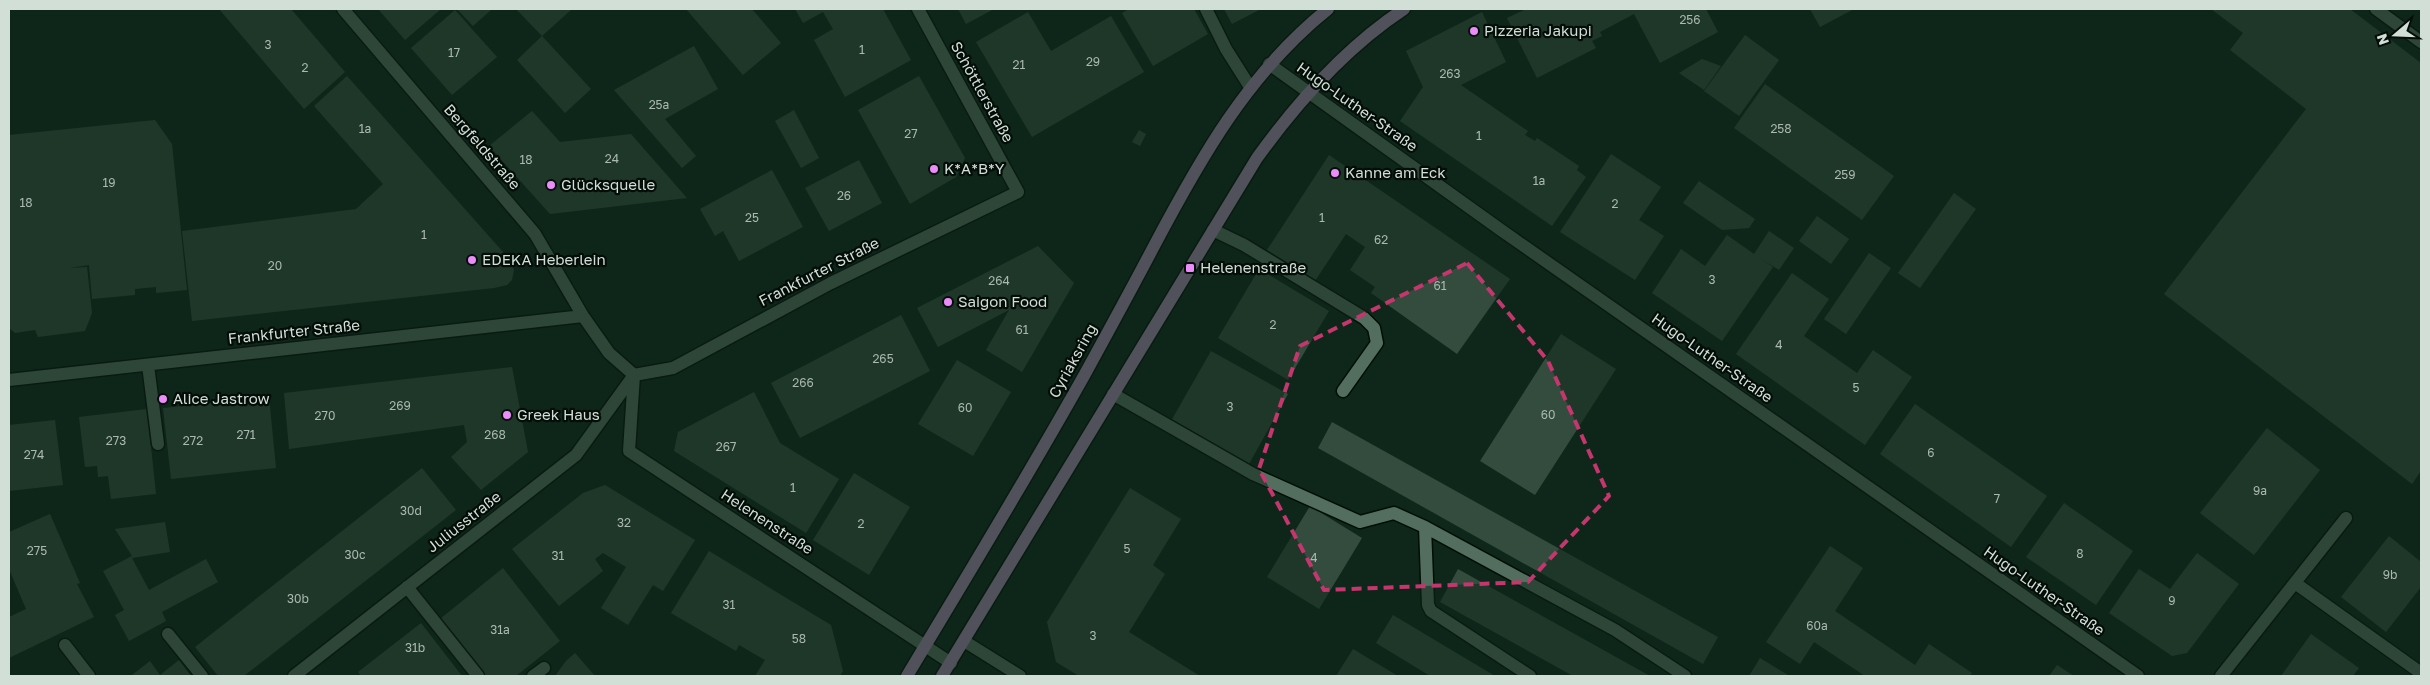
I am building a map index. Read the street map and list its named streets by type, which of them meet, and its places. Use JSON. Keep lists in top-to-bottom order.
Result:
{
  "streets": {
    "main road": ["Cyriaksring"],
    "street": [
      "Schöttlerstraße",
      "Hugo-Luther-Straße",
      "Bergfeldstraße",
      "Frankfurter Straße",
      "Juliusstraße",
      "Helenenstraße"
    ]
  },
  "crossings": [
    ["Schöttlerstraße", "Frankfurter Straße"],
    ["Hugo-Luther-Straße", "Cyriaksring"],
    ["Bergfeldstraße", "Frankfurter Straße"],
    ["Bergfeldstraße", "Juliusstraße"],
    ["Bergfeldstraße", "Helenenstraße"],
    ["Frankfurter Straße", "Juliusstraße"],
    ["Frankfurter Straße", "Helenenstraße"],
    ["Cyriaksring", "Helenenstraße"],
    ["Juliusstraße", "Helenenstraße"]
  ],
  "places": {
    "other": [
      "Pizzeria Jakupi",
      "K*A*B*Y",
      "Kanne am Eck",
      "Glücksquelle",
      "EDEKA Heberlein",
      "Saigon Food",
      "Alice Jastrow",
      "Greek Haus"
    ],
    "transit": ["Helenenstraße"]
  },
  "house_numbers": [
    "256",
    "3",
    "1",
    "17",
    "29",
    "21",
    "2",
    "263",
    "25a",
    "1a",
    "258",
    "27",
    "1",
    "24",
    "18",
    "259",
    "1a",
    "19",
    "26",
    "18",
    "2",
    "25",
    "1",
    "1",
    "62",
    "20",
    "3",
    "264",
    "61",
    "2",
    "61",
    "4",
    "265",
    "266",
    "5",
    "269",
    "3",
    "60",
    "60",
    "270",
    "271",
    "268",
    "273",
    "272",
    "267",
    "6",
    "274",
    "1",
    "9a",
    "7",
    "30d",
    "32",
    "2",
    "5",
    "275",
    "8",
    "30c",
    "31",
    "4",
    "9b",
    "30b",
    "9",
    "31",
    "60a",
    "31a",
    "3",
    "58",
    "31b"
  ],
  "north": "left"
}
